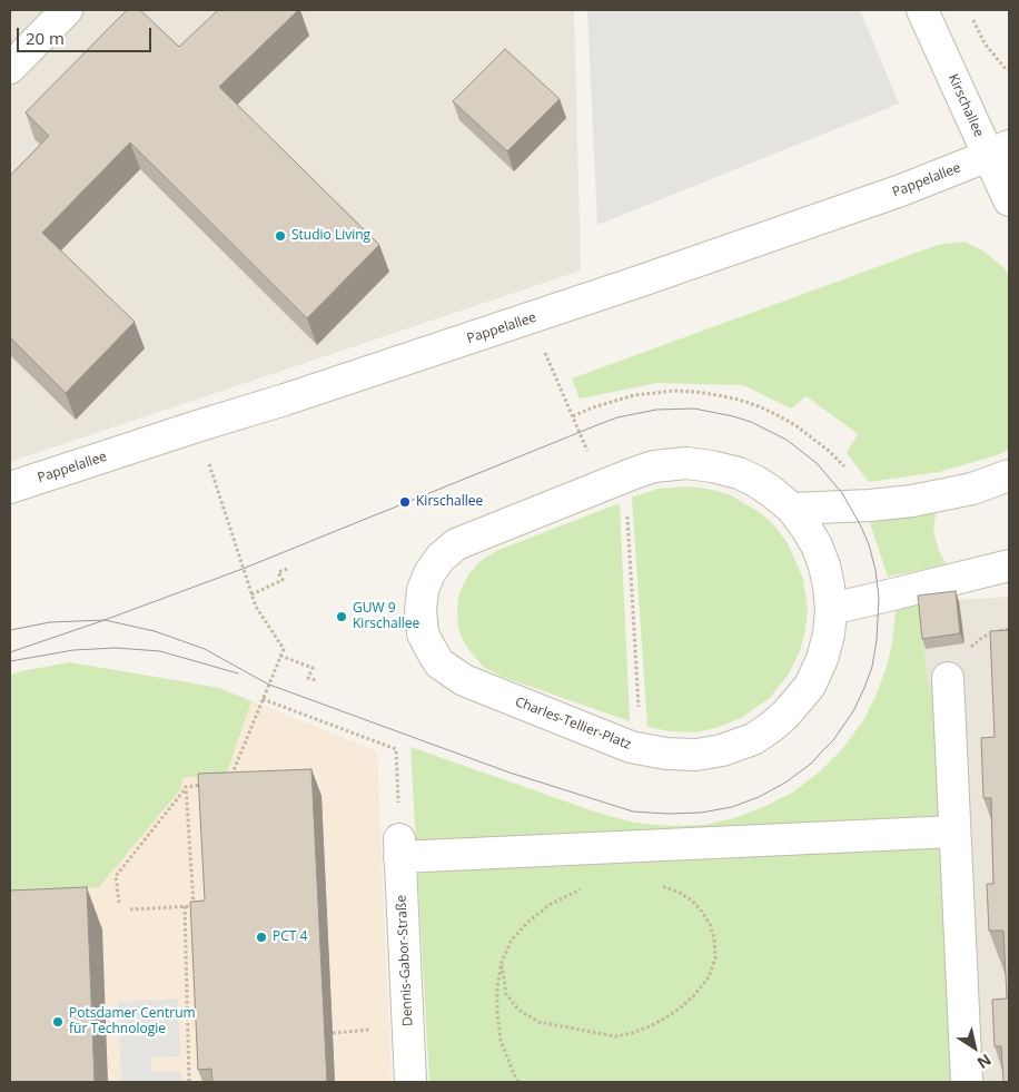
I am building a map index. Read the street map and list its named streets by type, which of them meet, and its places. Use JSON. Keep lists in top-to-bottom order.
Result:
{
  "streets": {
    "street": [
      "Kirschallee",
      "Pappelallee",
      "Charles-Tellier-Platz",
      "Dennis-Gabor-Straße"
    ]
  },
  "crossings": [
    ["Kirschallee", "Pappelallee"]
  ],
  "places": [
    "Studio Living",
    "Kirschallee",
    "GUW 9 Kirschallee",
    "PCT 4",
    "Potsdamer Centrum für Technologie"
  ],
  "scale_bar": "20 m",
  "north": "bottom right"
}
